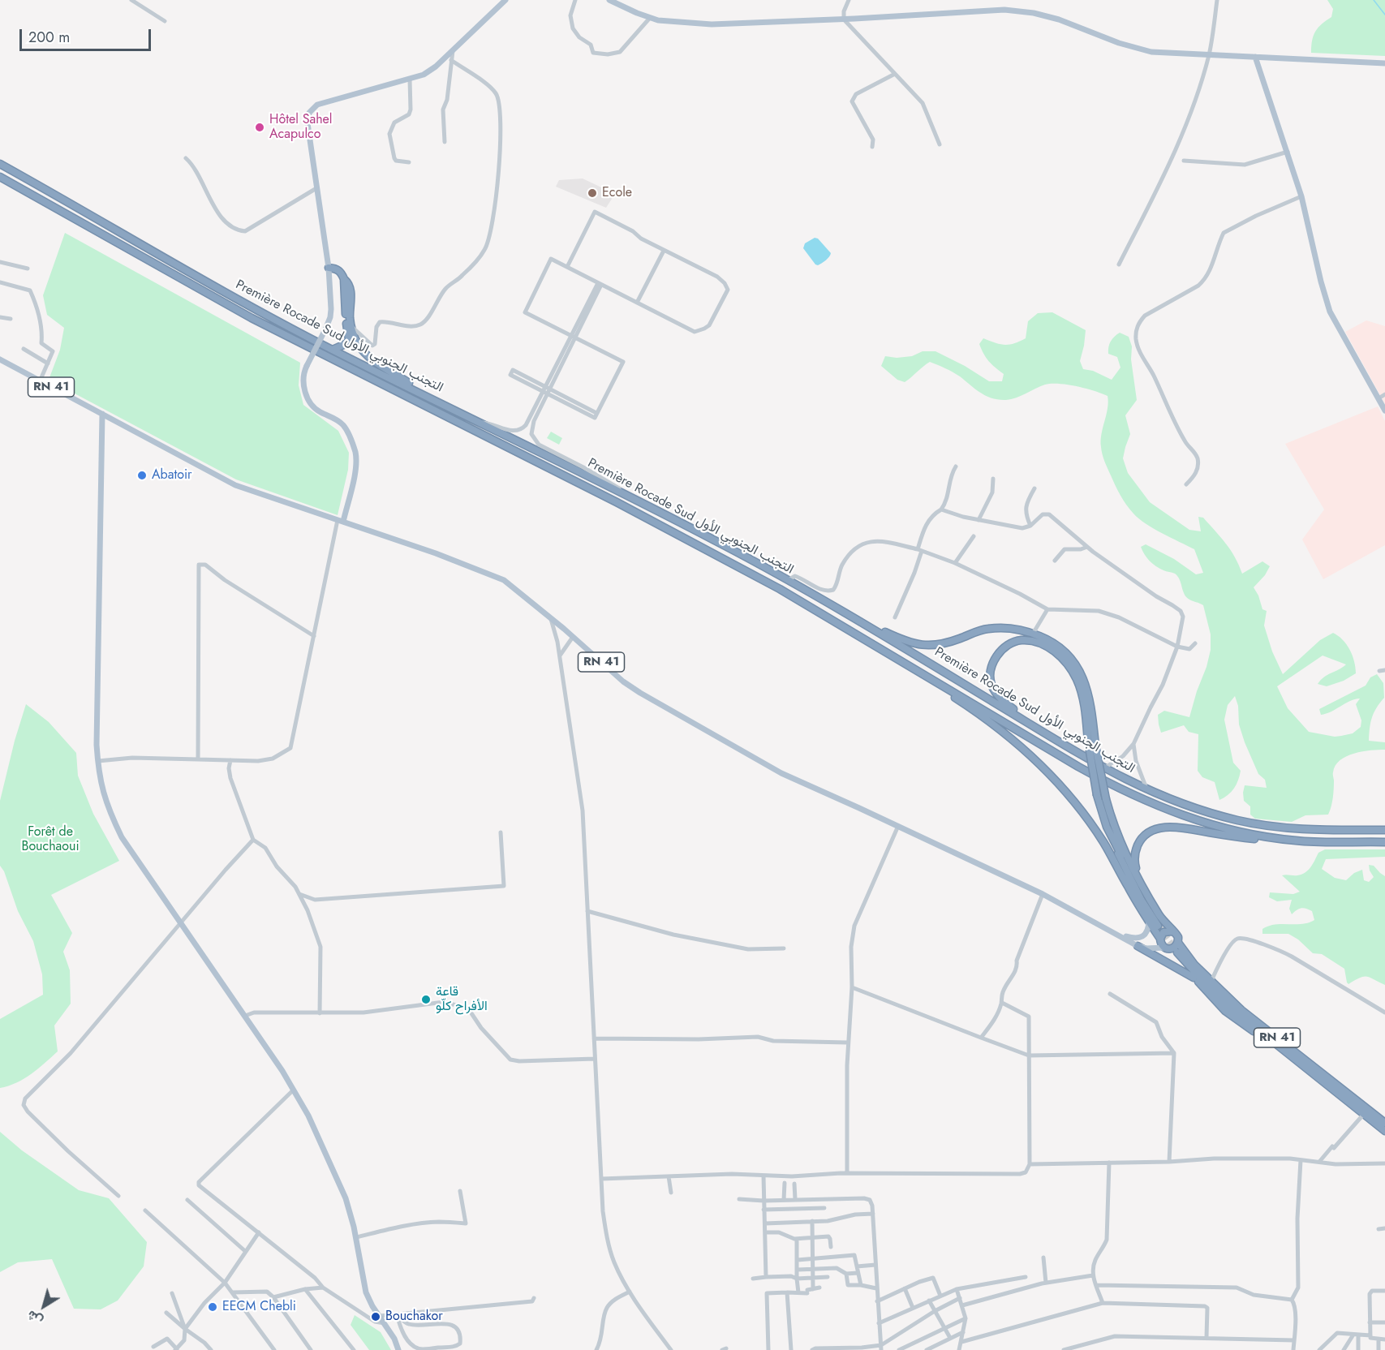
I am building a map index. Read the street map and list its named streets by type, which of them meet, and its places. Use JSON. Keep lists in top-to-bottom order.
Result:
{
  "streets": {
    "highway": ["Première Rocade Sud التجنب الجنوبي الأول", "RN 41"]
  },
  "parks": ["Forêt de Bouchaoui"],
  "places": [
    "Hôtel Sahel Acapulco",
    "Ecole",
    "Abatoir",
    "قاعة الأفراح كلّو",
    "EECM Chebli",
    "Bouchakor"
  ],
  "scale_bar": "200 m",
  "north": "bottom left"
}
